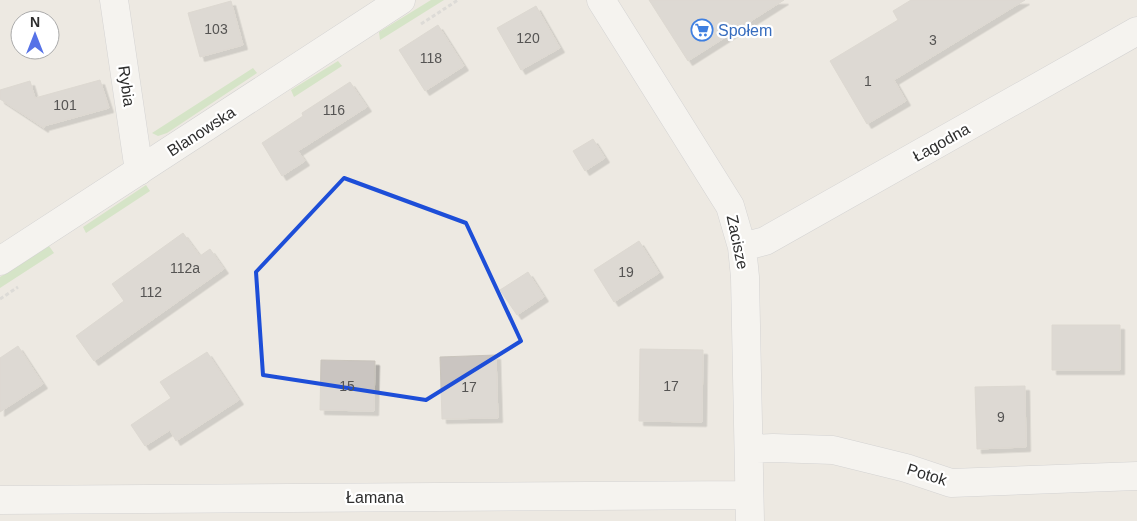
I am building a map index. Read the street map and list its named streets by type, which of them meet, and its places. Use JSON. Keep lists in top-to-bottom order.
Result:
{
  "streets": {
    "street": [
      "Rybia",
      "Blanowska",
      "Łagodna",
      "Zacisze",
      "Potok",
      "Łamana"
    ]
  },
  "crossings": [
    ["Rybia", "Blanowska"],
    ["Łagodna", "Zacisze"],
    ["Zacisze", "Potok"],
    ["Zacisze", "Łamana"]
  ],
  "places": {
    "supermarket": ["Społem"]
  },
  "house_numbers": [
    "103",
    "120",
    "3",
    "118",
    "1",
    "101",
    "116",
    "112a",
    "19",
    "112",
    "15",
    "17",
    "17",
    "9"
  ],
  "north": "top"
}
